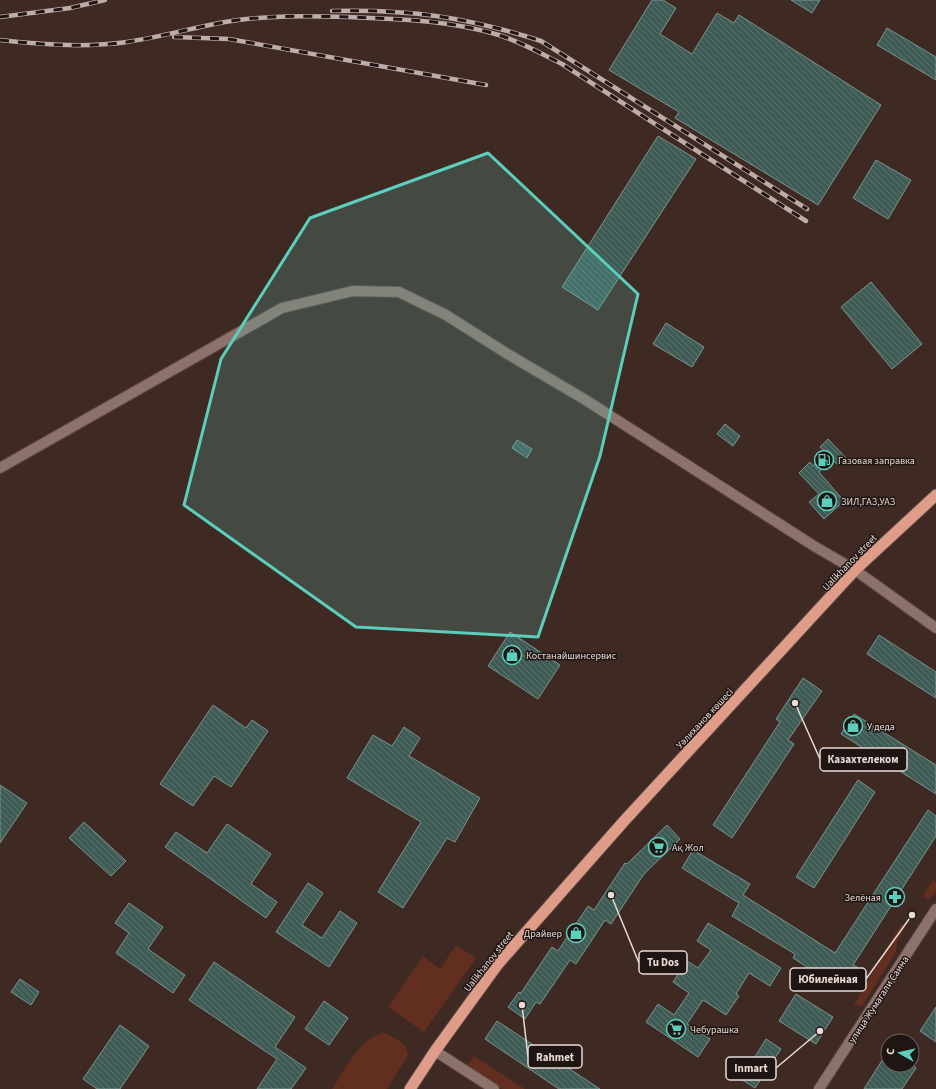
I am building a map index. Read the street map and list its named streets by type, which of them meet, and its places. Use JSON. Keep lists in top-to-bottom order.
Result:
{
  "streets": {
    "highway": ["Ualikhanov street"],
    "street": ["улица Жумагали Саина"]
  },
  "places": {
    "fuel station": ["Газовая заправка"],
    "shop": [
      "ЗИЛ,ГАЗ,УАЗ",
      "Костанайшинсервис",
      "У деда",
      "Драйвер"
    ],
    "other": [
      "Казахтелеком",
      "Tu Dos",
      "Юбилейная",
      "Rahmet",
      "Inmart"
    ],
    "supermarket": ["Ақ Жол", "Чебурашка"],
    "pharmacy": ["Зелёная"]
  },
  "north": "left"
}
